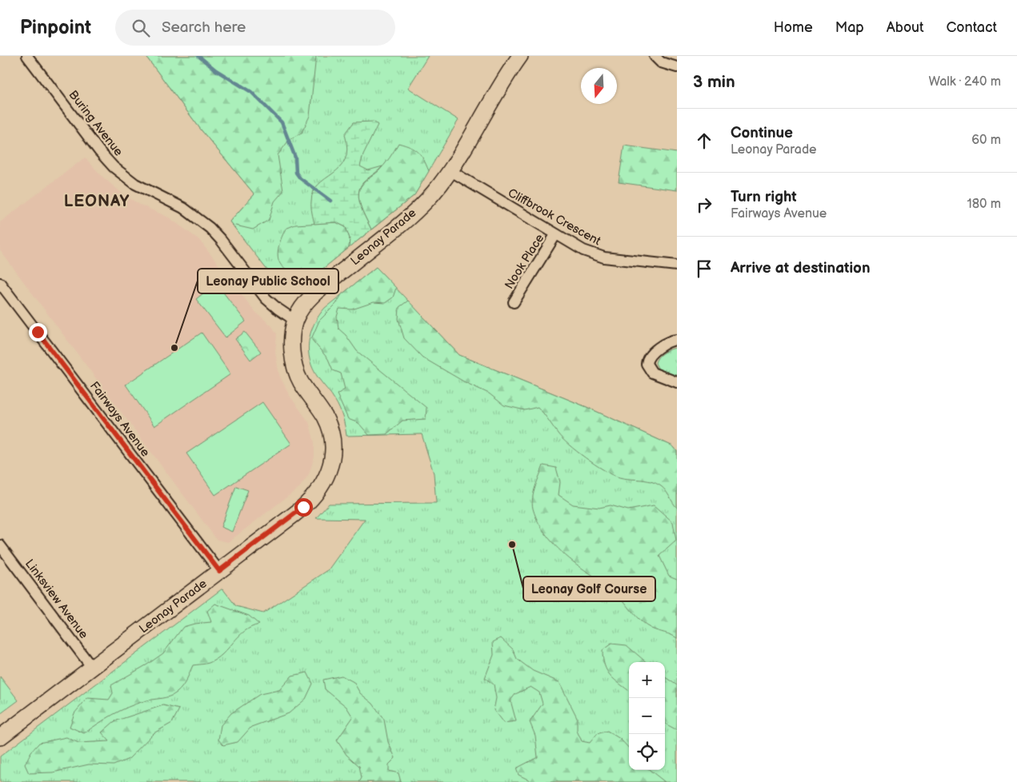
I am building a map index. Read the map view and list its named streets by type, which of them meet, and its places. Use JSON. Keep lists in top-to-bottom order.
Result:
{
  "streets": {
    "street": [
      "Buring Avenue",
      "Cliffbrook Crescent",
      "Leonay Parade",
      "Nook Place",
      "Fairways Avenue",
      "Linksview Avenue"
    ]
  },
  "crossings": [
    ["Buring Avenue", "Leonay Parade"],
    ["Cliffbrook Crescent", "Leonay Parade"],
    ["Cliffbrook Crescent", "Nook Place"],
    ["Leonay Parade", "Fairways Avenue"],
    ["Leonay Parade", "Linksview Avenue"]
  ],
  "districts": ["LEONAY"],
  "places": ["Leonay Public School", "Leonay Golf Course"],
  "north": "bottom",
  "page": {
    "header": "Pinpoint",
    "search": "Search here",
    "nav": [
      "Home",
      "Map",
      "About",
      "Contact"
    ],
    "heading": ["3 min", "Walk · 240 m"],
    "list": [
      ["Continue", "Leonay Parade", "60 m"],
      ["Turn right", "Fairways Avenue", "180 m"],
      "Arrive at destination"
    ],
    "map_buttons": ["+", "−"]
  }
}
